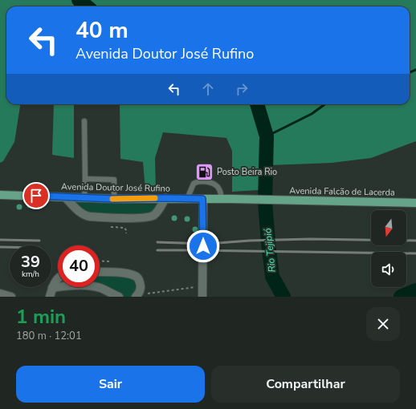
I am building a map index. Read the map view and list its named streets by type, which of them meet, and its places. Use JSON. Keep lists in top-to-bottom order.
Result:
{
  "streets": {
    "main road": ["Avenida Doutor José Rufino", "Avenida Falcão de Lacerda"]
  },
  "crossings": [
    ["Avenida Doutor José Rufino", "Avenida Falcão de Lacerda"]
  ],
  "water": ["Rio Tejipió"],
  "places": {
    "fuel station": ["Posto Beira Rio"]
  },
  "north": "bottom",
  "page": {
    "turn": ["40 m", "Avenida Doutor José Rufino"],
    "speed": "39 km/h",
    "limit": "40",
    "heading": ["1 min", "180 m · 12:01"],
    "buttons": ["Sair", "Compartilhar"]
  }
}
